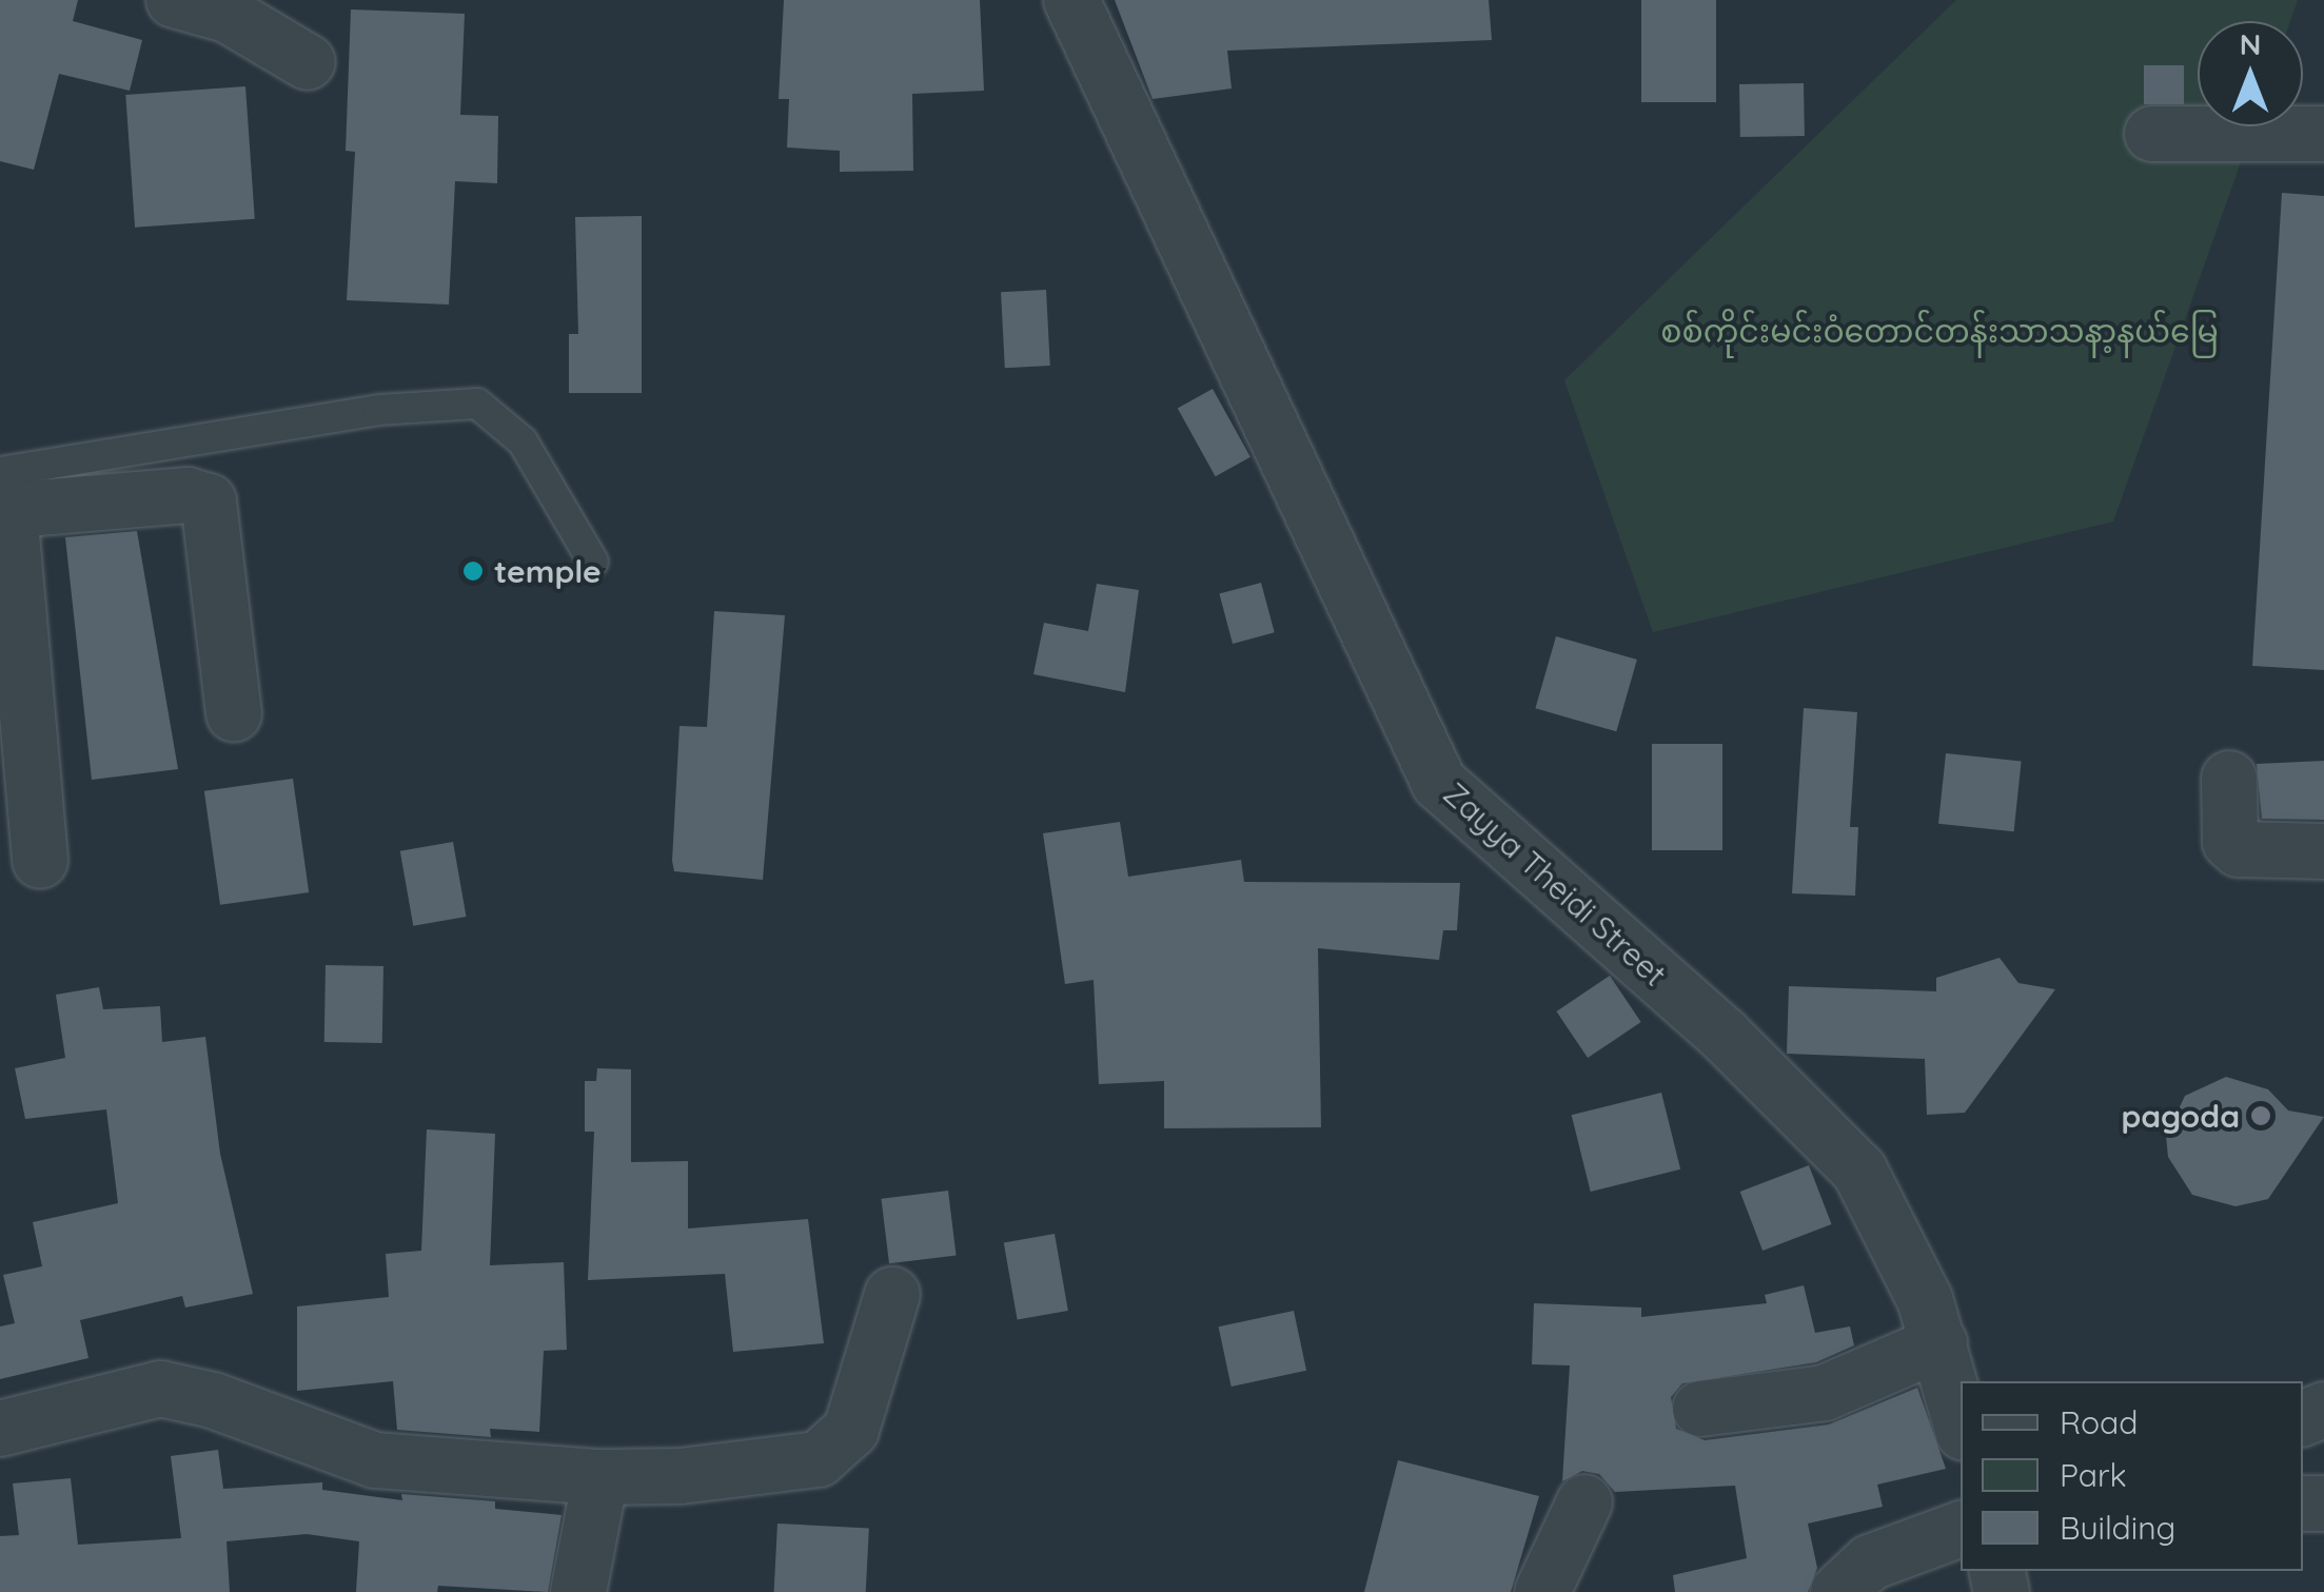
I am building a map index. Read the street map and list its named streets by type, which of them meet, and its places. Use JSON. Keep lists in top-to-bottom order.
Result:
{
  "streets": {
    "street": ["Zayya Theidi Street"]
  },
  "parks": ["စစ်ကိုင်းမင်းဝံတောင်တန်းသာသနာ့နယ်မြေ"],
  "places": ["temple", "pagoda"],
  "legend": ["Road", "Park", "Building"],
  "north": "top"
}
